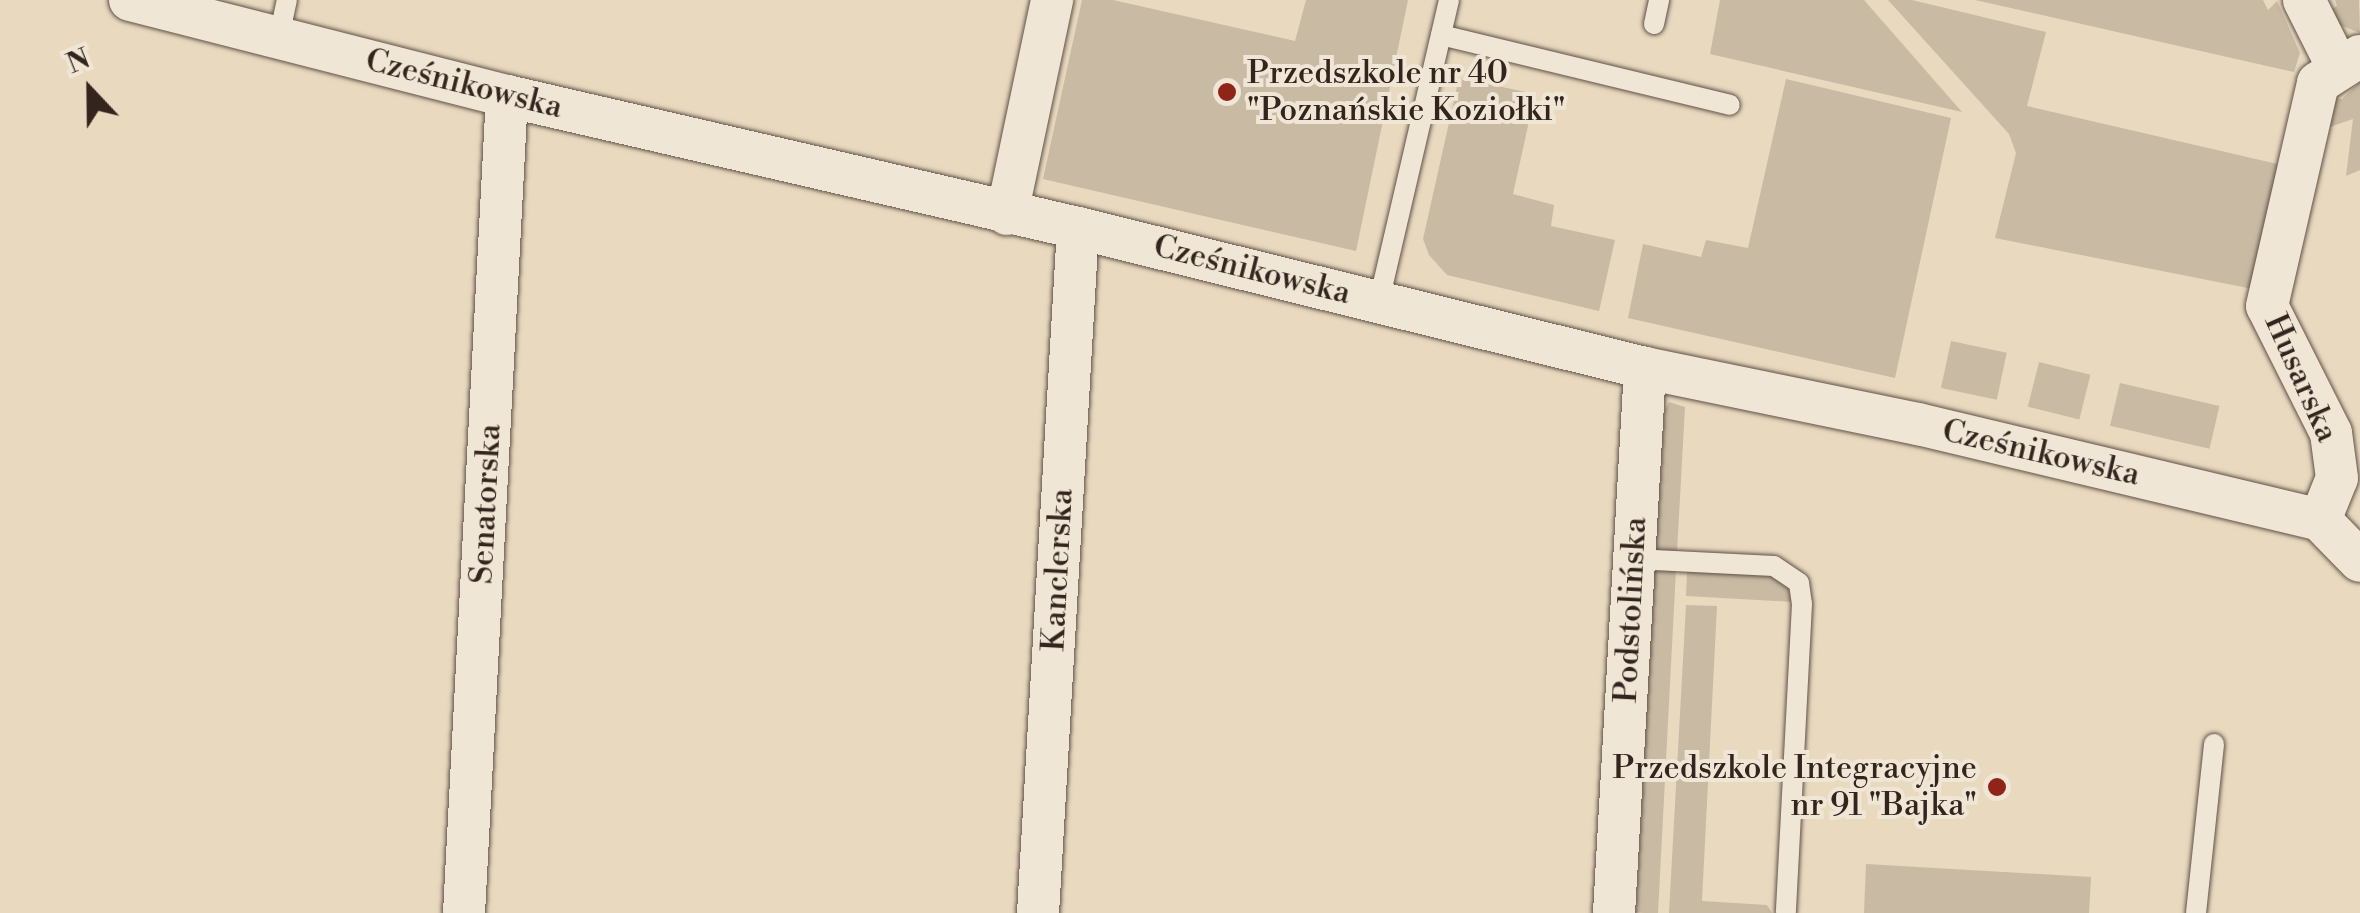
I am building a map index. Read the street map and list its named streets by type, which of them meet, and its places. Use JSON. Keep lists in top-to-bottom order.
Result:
{
  "streets": {
    "street": [
      "Cześnikowska",
      "Husarska",
      "Senatorska",
      "Kanclerska",
      "Podstolińska"
    ]
  },
  "crossings": [
    ["Cześnikowska", "Husarska"],
    ["Cześnikowska", "Senatorska"],
    ["Cześnikowska", "Kanclerska"],
    ["Cześnikowska", "Podstolińska"]
  ],
  "places": ["Przedszkole nr 40 \"Poznańskie Koziołki\"", "Przedszkole Integracyjne nr 91 \"Bajka\""],
  "north": "top"
}
